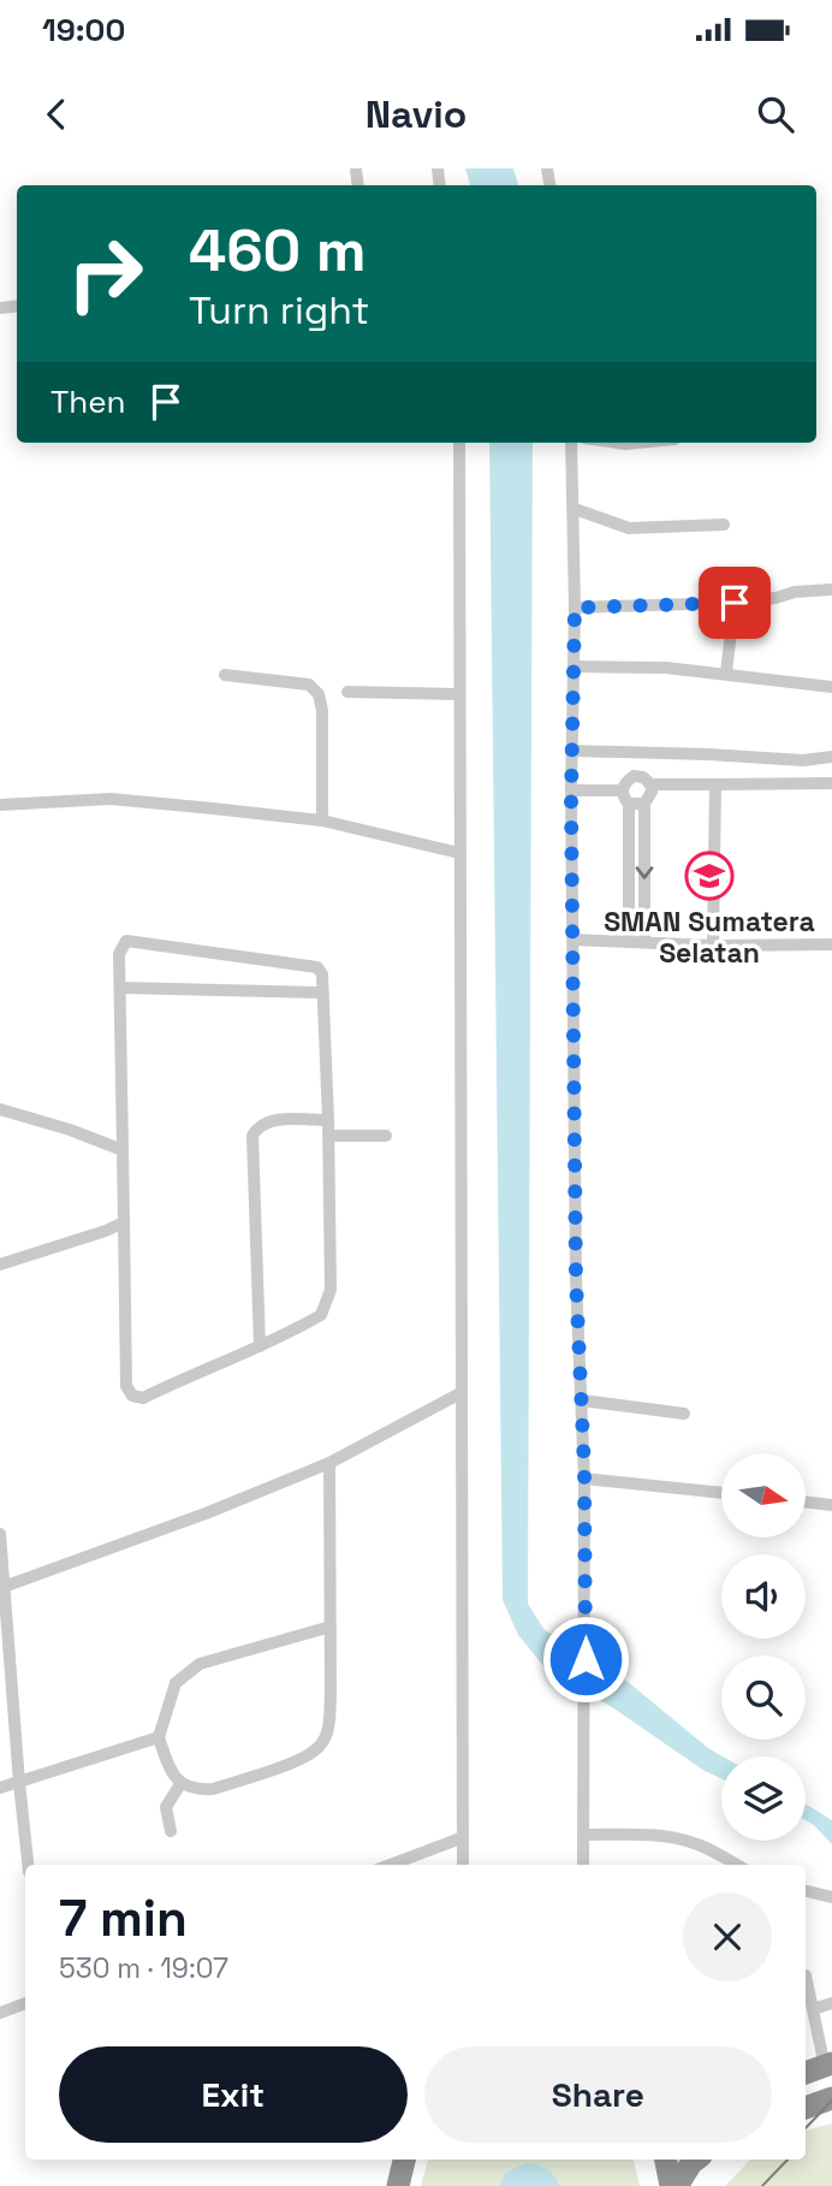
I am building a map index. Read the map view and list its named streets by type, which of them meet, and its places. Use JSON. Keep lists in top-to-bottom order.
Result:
{
  "places": {
    "school or university": ["SMAN Sumatera Selatan"]
  },
  "north": "right",
  "page": {
    "status": "19:00",
    "header": "Navio",
    "turn": ["460 m", "Turn right"],
    "then": "Then",
    "heading": ["7 min", "530 m · 19:07"],
    "buttons": ["Exit", "Share"]
  }
}
